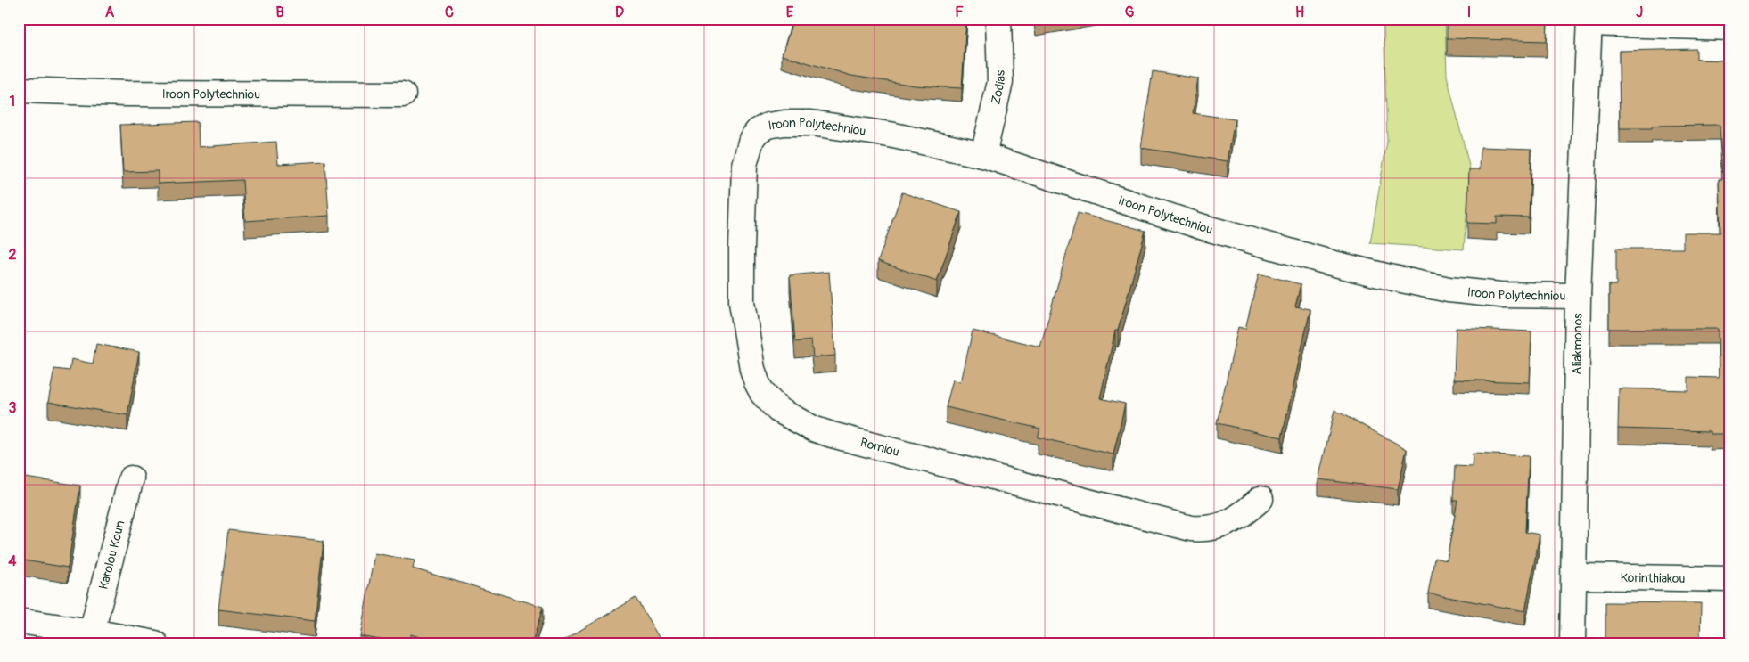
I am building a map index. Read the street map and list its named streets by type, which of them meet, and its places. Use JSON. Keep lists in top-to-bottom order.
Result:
{
  "streets": {
    "street": [
      "Zodias",
      "Iroon Polytechniou",
      "Aliakmonos",
      "Romiou",
      "Karolou Koun",
      "Korinthiakou"
    ]
  },
  "crossings": [
    ["Zodias", "Iroon Polytechniou"],
    ["Iroon Polytechniou", "Aliakmonos"],
    ["Iroon Polytechniou", "Romiou"],
    ["Aliakmonos", "Korinthiakou"]
  ],
  "grid": {
    "columns": [
      "A",
      "B",
      "C",
      "D",
      "E",
      "F",
      "G",
      "H",
      "I",
      "J"
    ],
    "rows": [
      "1",
      "2",
      "3",
      "4"
    ]
  }
}
